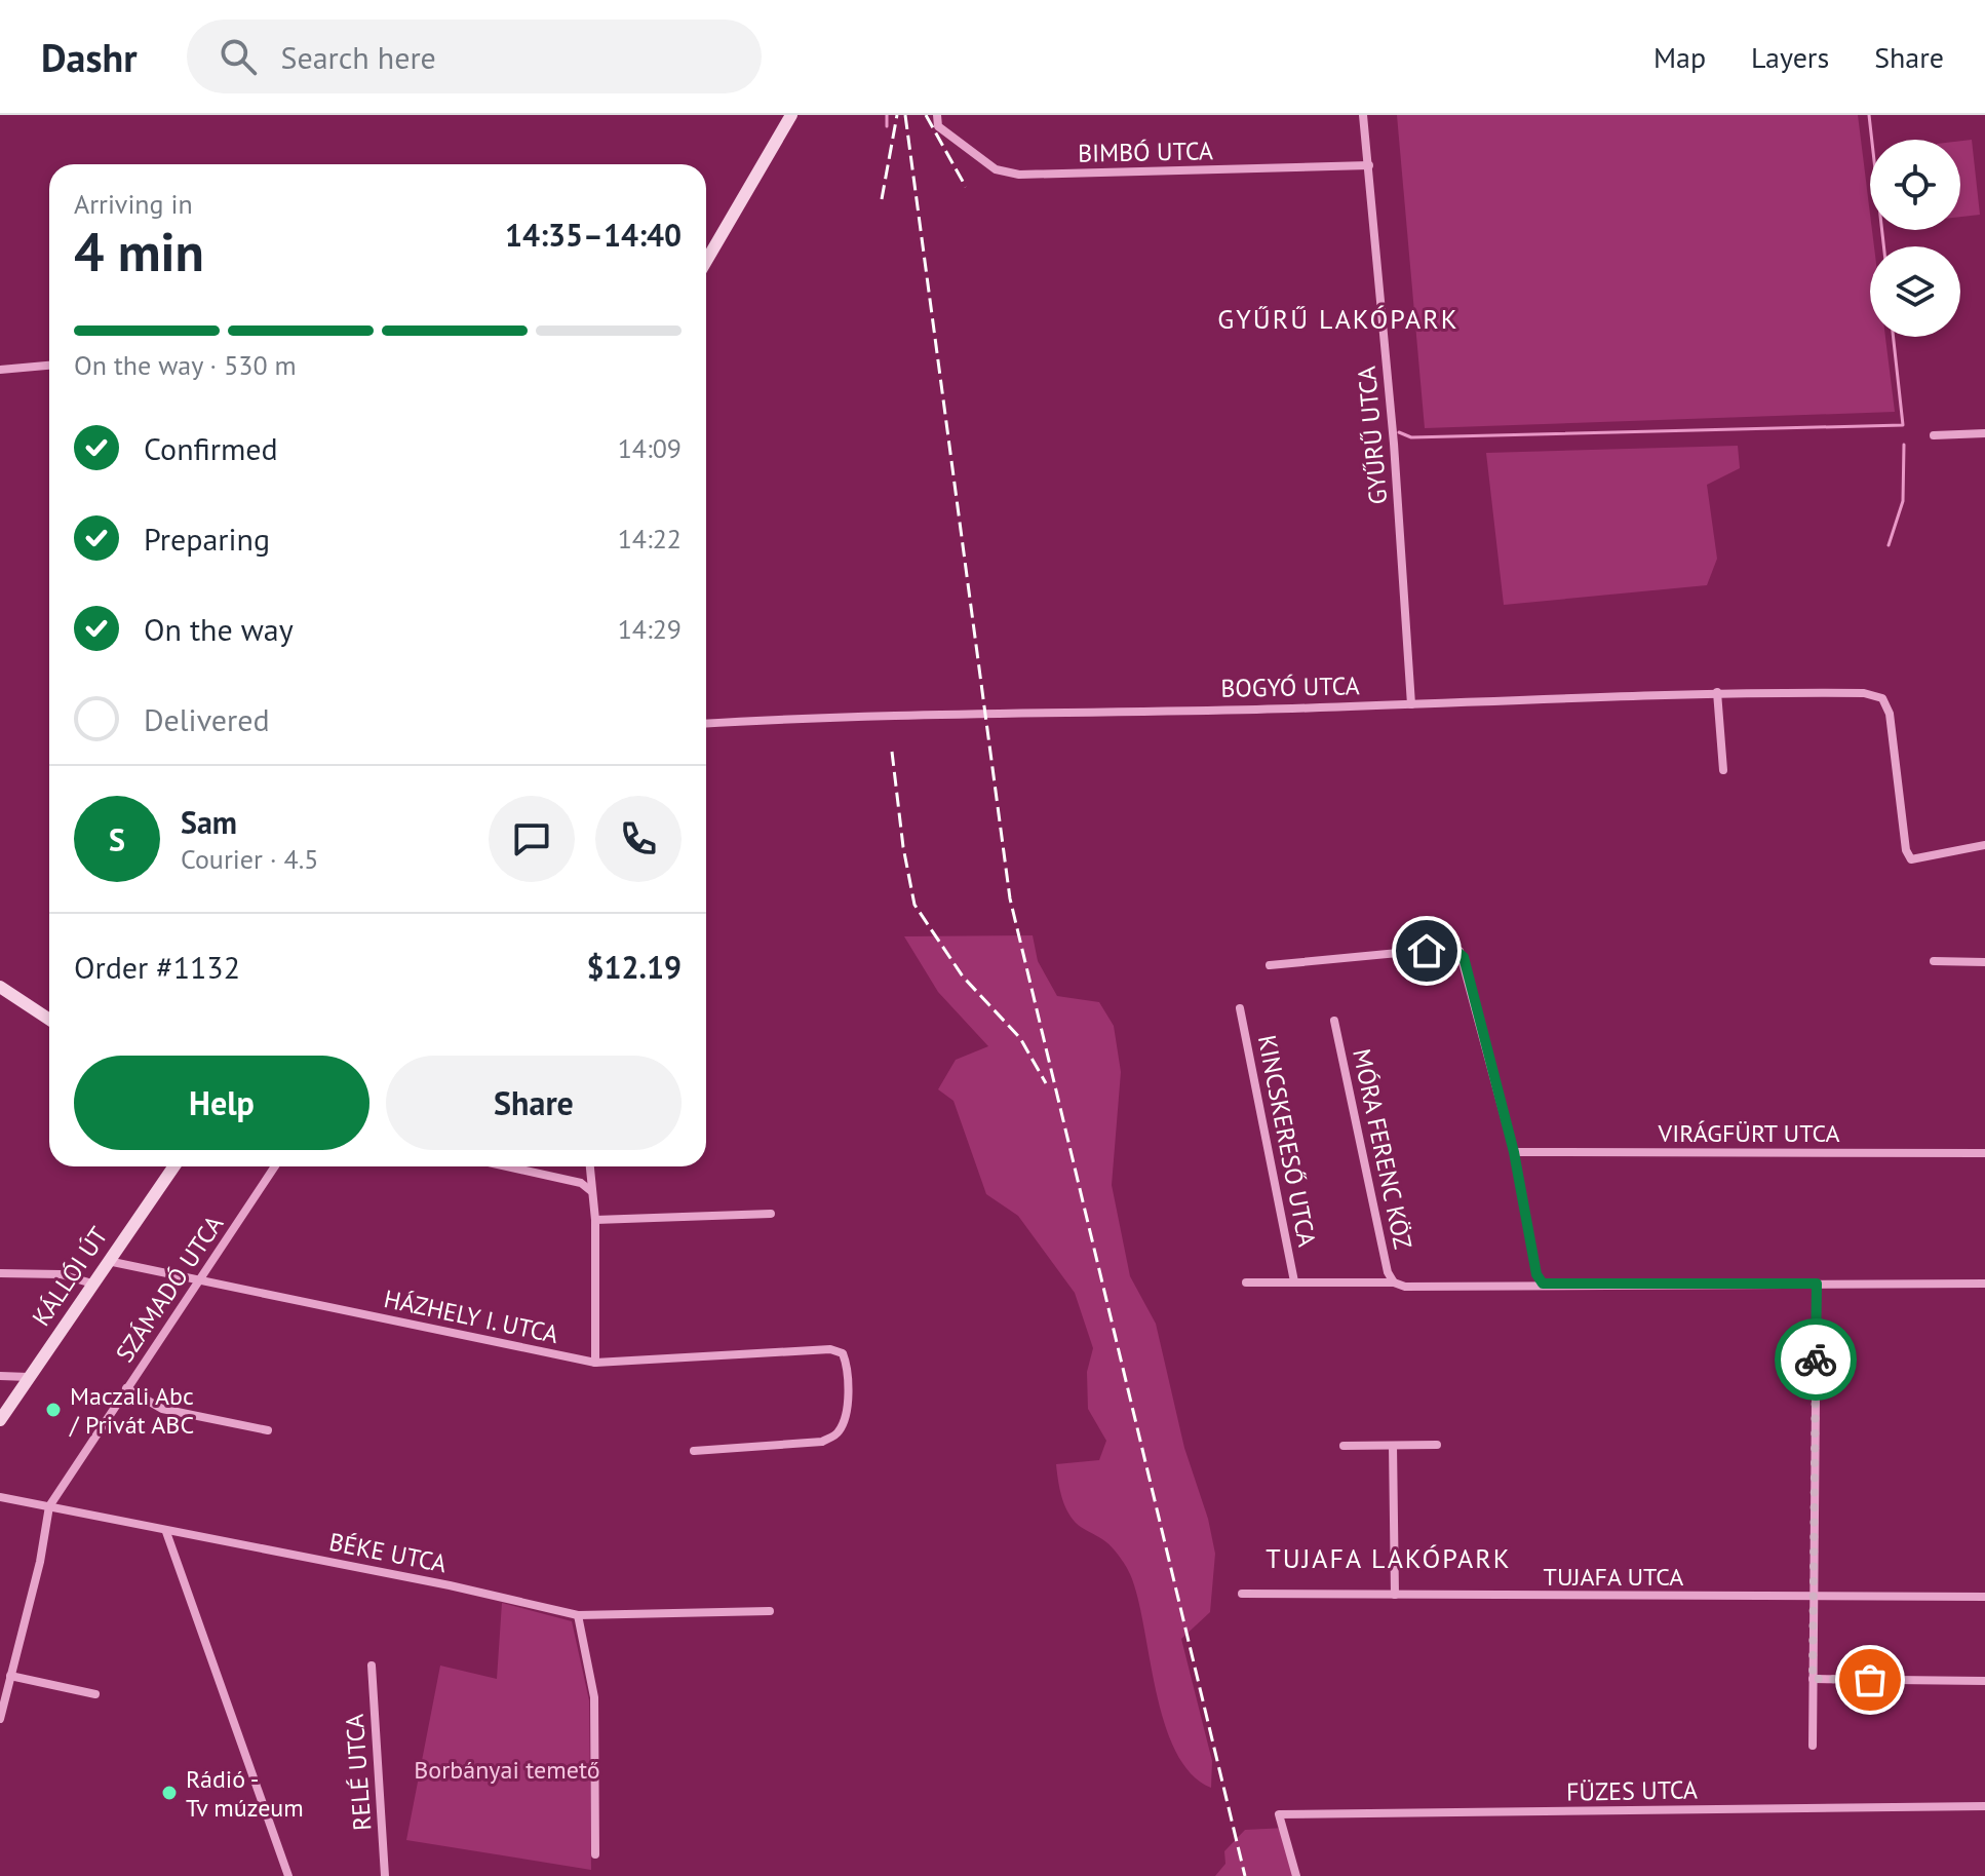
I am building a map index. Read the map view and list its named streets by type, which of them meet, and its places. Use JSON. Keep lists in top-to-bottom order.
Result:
{
  "streets": {
    "main road": ["KÁLLÓI ÚT"],
    "street": [
      "BIMBÓ UTCA",
      "GYŰRŰ UTCA",
      "BOGYÓ UTCA",
      "VIRÁGFÜRT UTCA",
      "KINCSKERESŐ UTCA",
      "MÓRA FERENC KÖZ",
      "SZÁMADÓ UTCA",
      "HÁZHELY I. UTCA",
      "BÉKE UTCA",
      "TUJAFA UTCA",
      "RELÉ UTCA",
      "FÜZES UTCA"
    ]
  },
  "crossings": [
    ["BIMBÓ UTCA", "GYŰRŰ UTCA"],
    ["GYŰRŰ UTCA", "BOGYÓ UTCA"],
    ["KÁLLÓI ÚT", "HÁZHELY I. UTCA"],
    ["SZÁMADÓ UTCA", "HÁZHELY I. UTCA"],
    ["SZÁMADÓ UTCA", "BÉKE UTCA"]
  ],
  "districts": ["GYŰRŰ LAKÓPARK", "TUJAFA LAKÓPARK"],
  "parks": ["Borbányai temető"],
  "places": ["Maczali Abc / Privát ABC", "Rádió - Tv múzeum"],
  "page": {
    "header": "Dashr",
    "search": "Search here",
    "nav": ["Map", "Layers", "Share"],
    "heading": ["4 min", "Arriving in", "14:35–14:40"],
    "panel": [
      "Sam",
      "Courier · 4.5",
      "Order #1132",
      "$12.19"
    ],
    "bar": "On the way · 530 m",
    "list": [
      ["Confirmed", "14:09"],
      ["Preparing", "14:22"],
      ["On the way", "14:29"],
      "Delivered"
    ],
    "round": "S",
    "buttons": ["Help", "Share"]
  }
}
